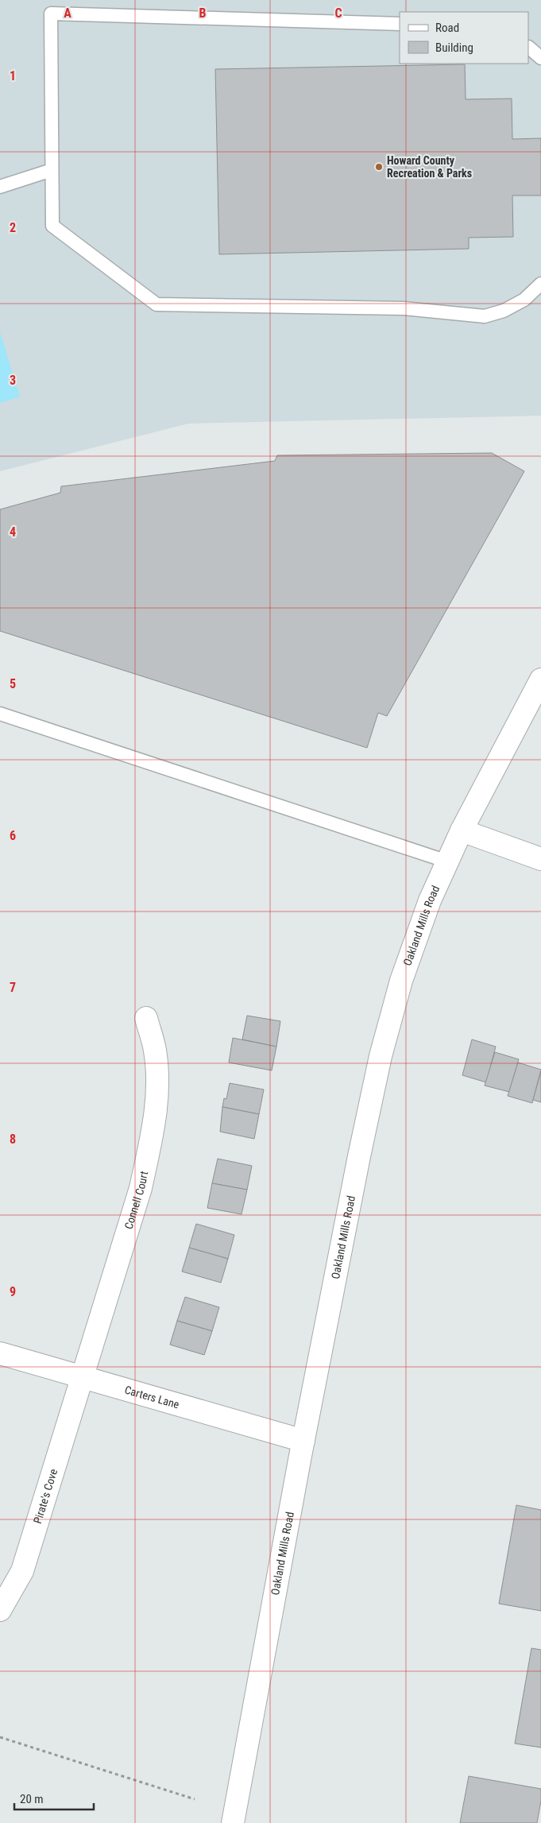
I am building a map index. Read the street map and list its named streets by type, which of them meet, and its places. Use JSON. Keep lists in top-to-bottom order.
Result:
{
  "streets": {
    "street": [
      "Oakland Mills Road",
      "Connell Court",
      "Carters Lane",
      "Pirate's Cove"
    ]
  },
  "crossings": [
    ["Oakland Mills Road", "Carters Lane"],
    ["Connell Court", "Carters Lane"],
    ["Connell Court", "Pirate's Cove"],
    ["Carters Lane", "Pirate's Cove"]
  ],
  "places": ["Howard County Recreation & Parks"],
  "legend": ["Road", "Building"],
  "scale_bar": "20 m",
  "grid": {
    "columns": ["A", "B", "C"],
    "rows": [
      "1",
      "2",
      "3",
      "4",
      "5",
      "6",
      "7",
      "8",
      "9"
    ]
  }
}
